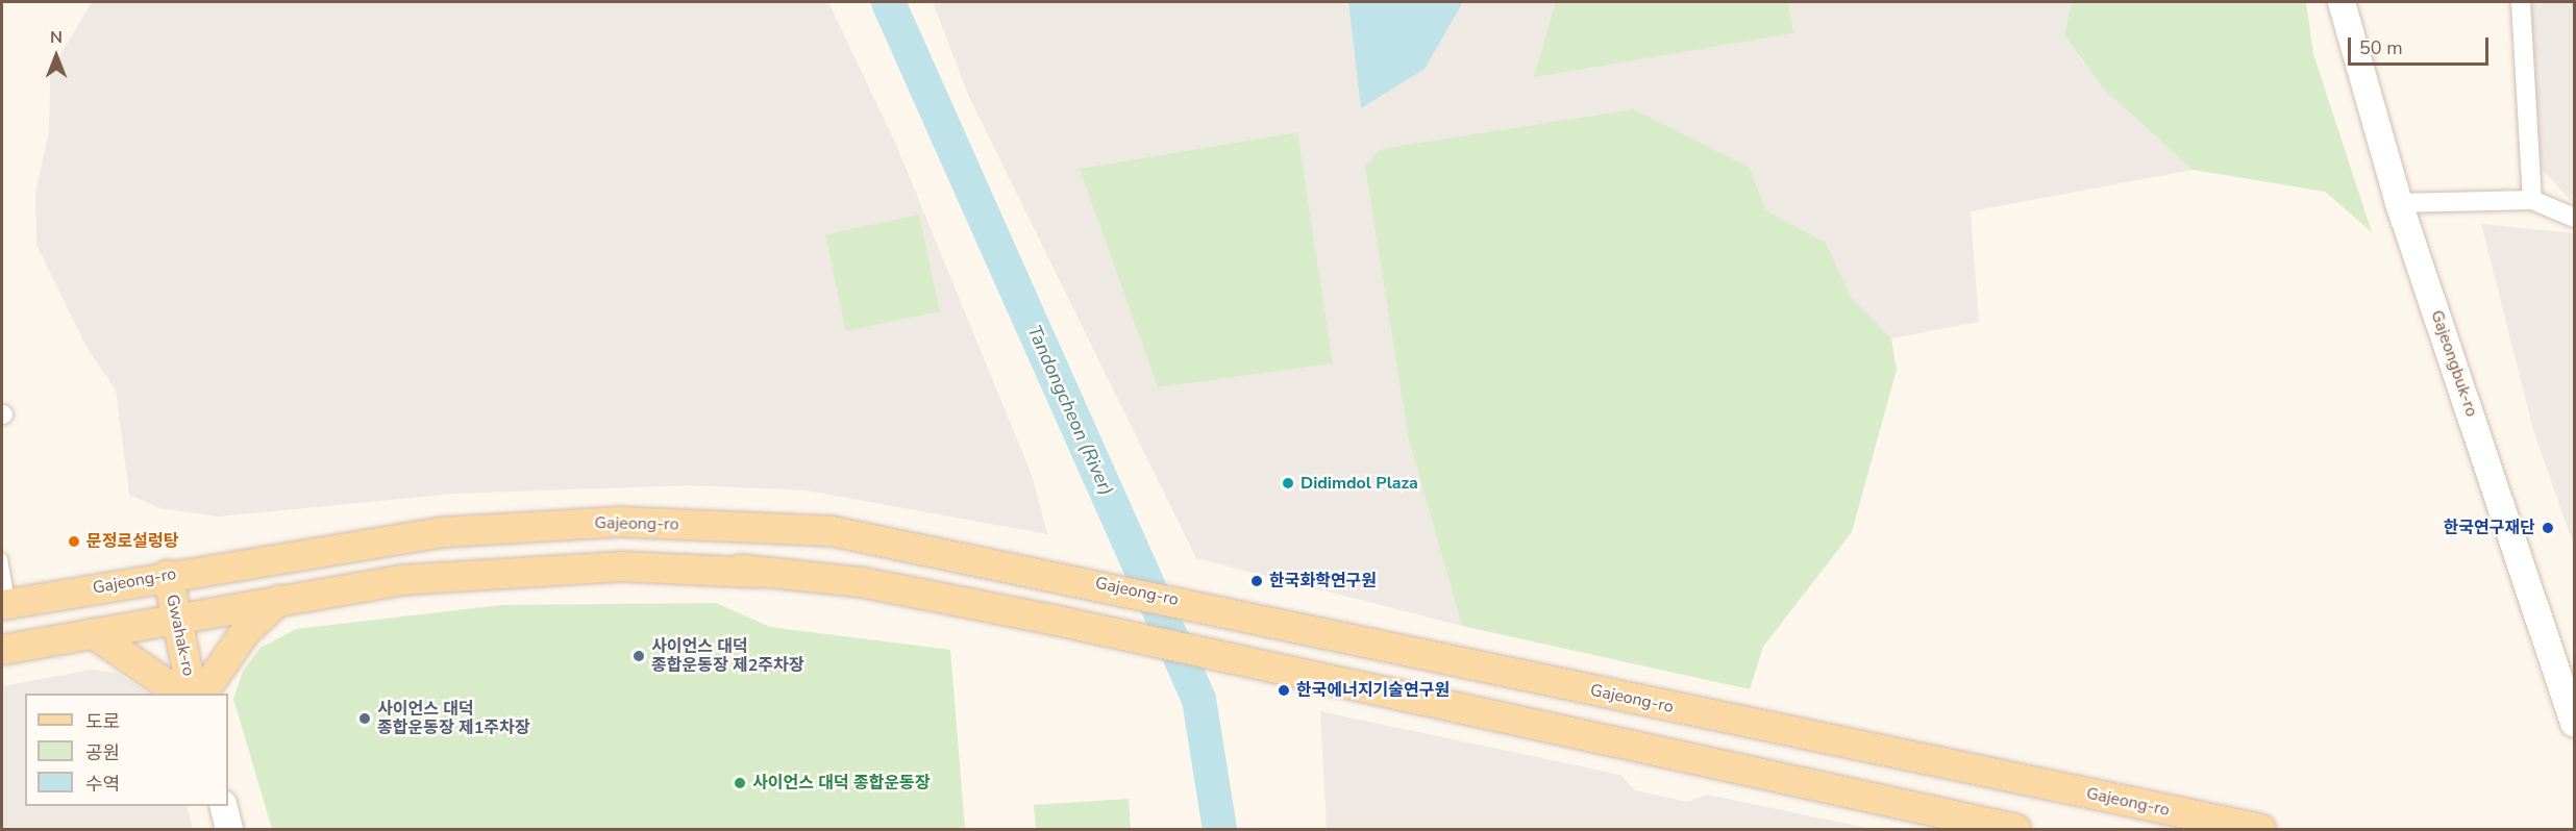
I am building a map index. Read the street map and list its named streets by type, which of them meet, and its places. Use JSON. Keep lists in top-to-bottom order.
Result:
{
  "streets": {
    "main road": ["Gajeongbuk-ro", "Gajeong-ro", "Gwahak-ro"]
  },
  "crossings": [
    ["Gajeong-ro", "Gwahak-ro"]
  ],
  "water": ["Tandongcheon (River)"],
  "places": [
    "Didimdol Plaza",
    "한국연구재단",
    "문정로설렁탕",
    "한국화학연구원",
    "사이언스 대덕 종합운동장 제2주차장",
    "한국에너지기술연구원",
    "사이언스 대덕 종합운동장 제1주차장",
    "사이언스 대덕 종합운동장"
  ],
  "legend": ["도로", "공원", "수역"],
  "scale_bar": "50 m",
  "north": "top"
}
